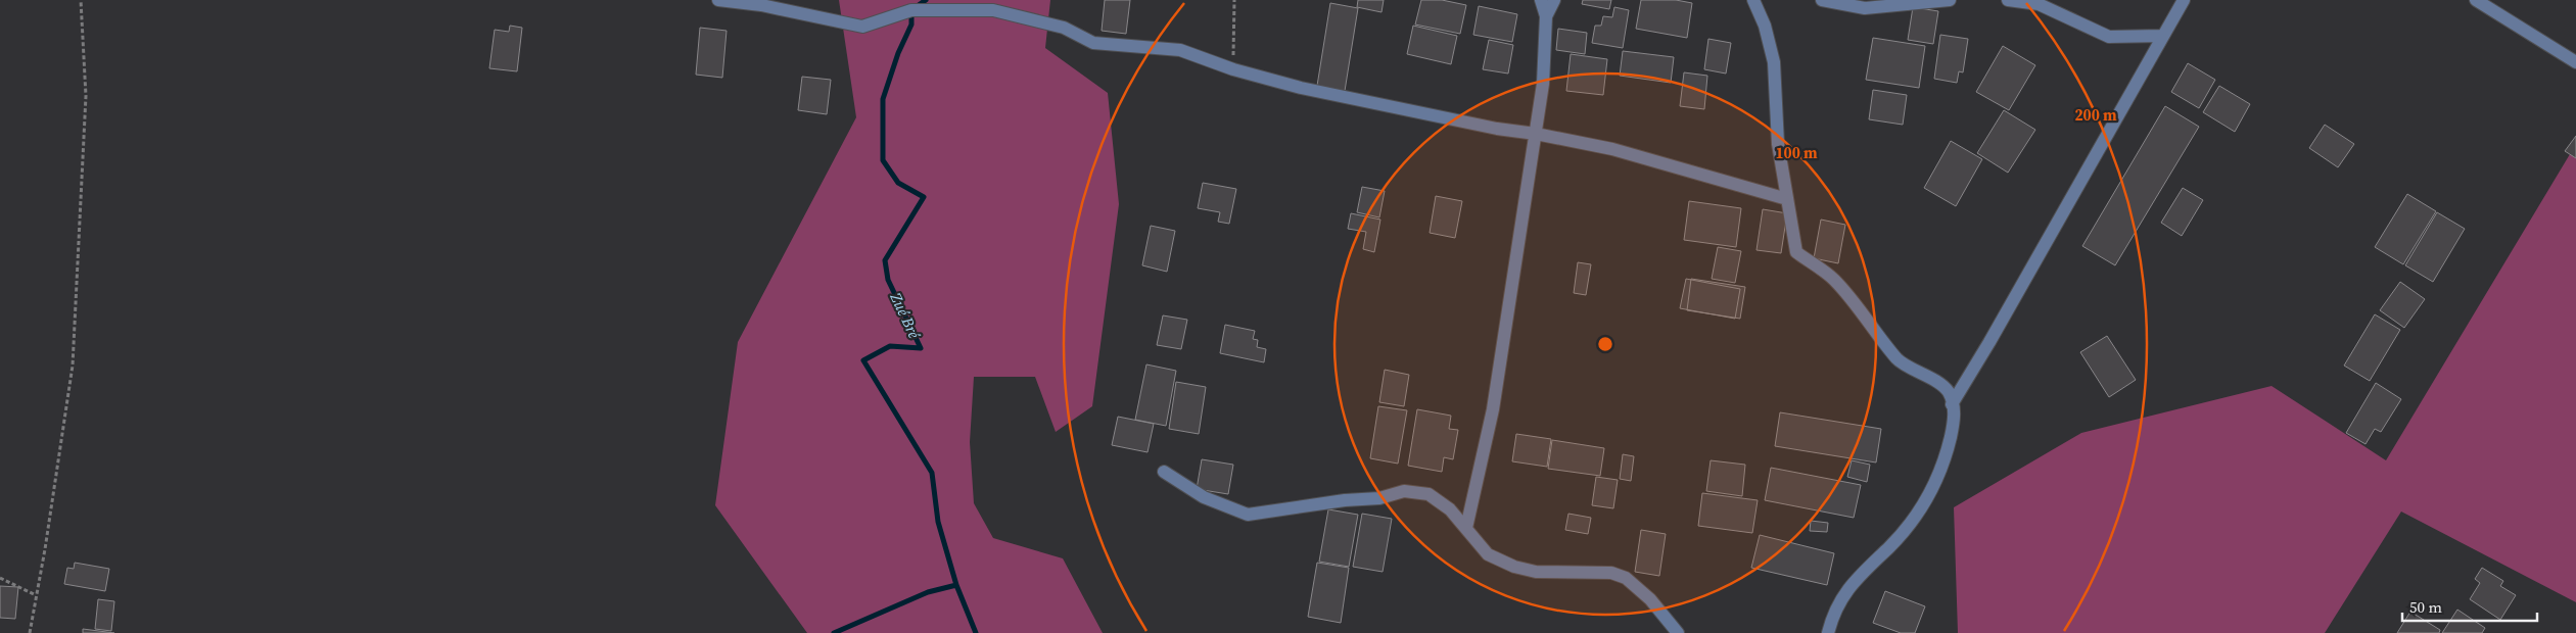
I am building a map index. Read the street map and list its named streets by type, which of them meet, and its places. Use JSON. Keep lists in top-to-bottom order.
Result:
{
  "water": ["Zué Bré"],
  "scale_bar": "50 m",
  "rings": ["200 m", "100 m"]
}
